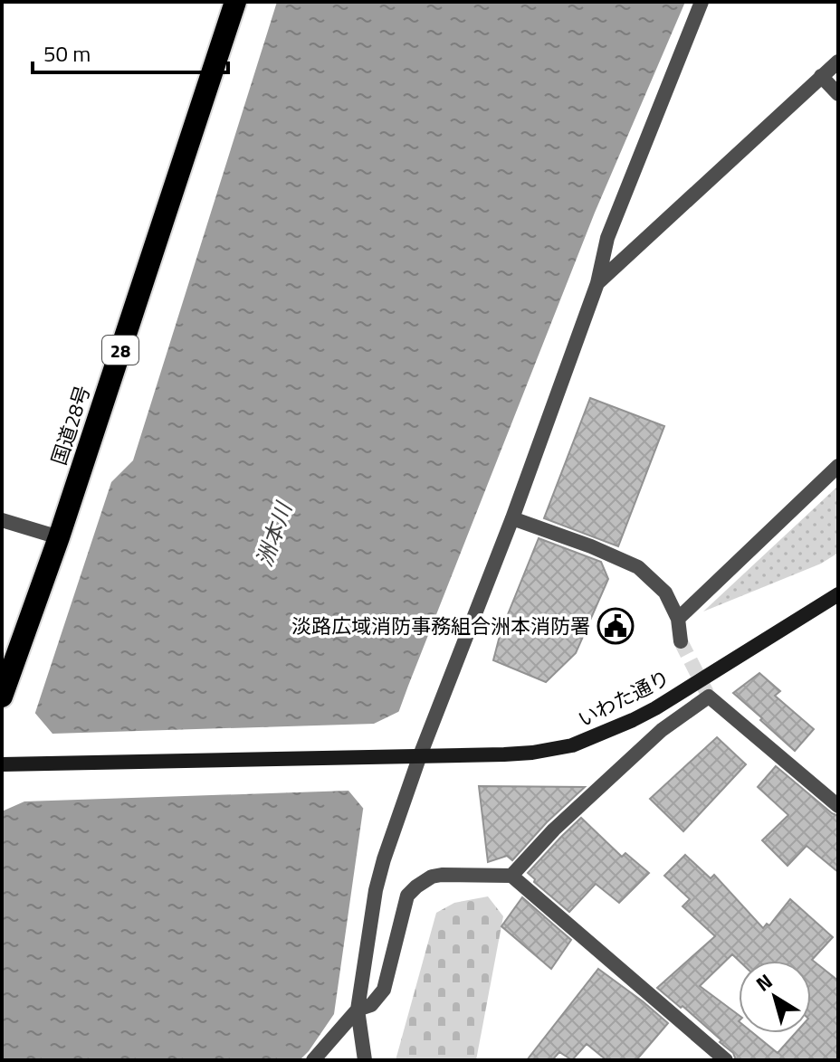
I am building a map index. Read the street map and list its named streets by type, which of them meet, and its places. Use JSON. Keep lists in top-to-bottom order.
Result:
{
  "streets": {
    "highway": ["28", "国道28号"],
    "street": ["いわた通り"]
  },
  "water": ["洲本川"],
  "places": {
    "public building": ["淡路広域消防事務組合洲本消防署"]
  },
  "scale_bar": "50 m",
  "north": "top left"
}
